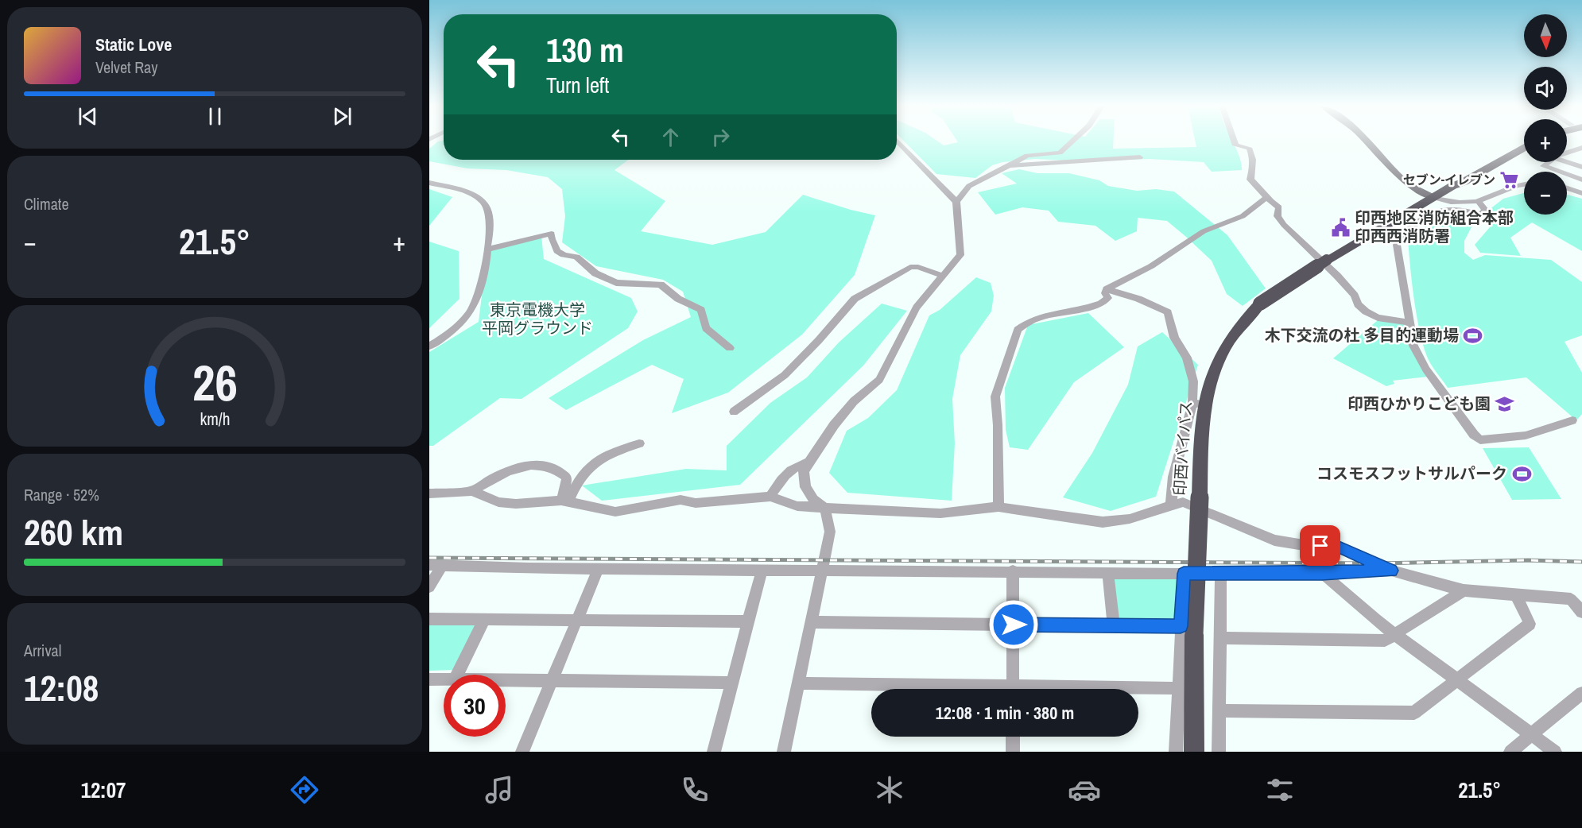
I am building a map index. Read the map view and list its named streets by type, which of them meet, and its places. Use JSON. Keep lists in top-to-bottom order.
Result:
{
  "streets": {
    "highway": ["印西バイパス"]
  },
  "parks": ["東京電機大学 平岡グラウンド"],
  "places": {
    "supermarket": ["セブン-イレブン"],
    "public building": ["印西地区消防組合本部 印西西消防署"],
    "sports": ["木下交流の杜 多目的運動場", "コスモスフットサルパーク"],
    "school or university": ["印西ひかりこども園"]
  },
  "north": "bottom",
  "page": {
    "map_buttons": ["+", "−"],
    "turn": ["130 m", "Turn left"],
    "song": ["Static Love", "Velvet Ray"],
    "tile": [
      "Climate",
      ["Range · 52%", "260 km"],
      ["Arrival", "12:08"]
    ],
    "heat": ["−", "21.5°", "+"],
    "limit": "30",
    "trip": "12:08 · 1 min · 380 m",
    "tabs": ["12:07", "21.5°"],
    "gauge": ["26", "km/h"]
  }
}
